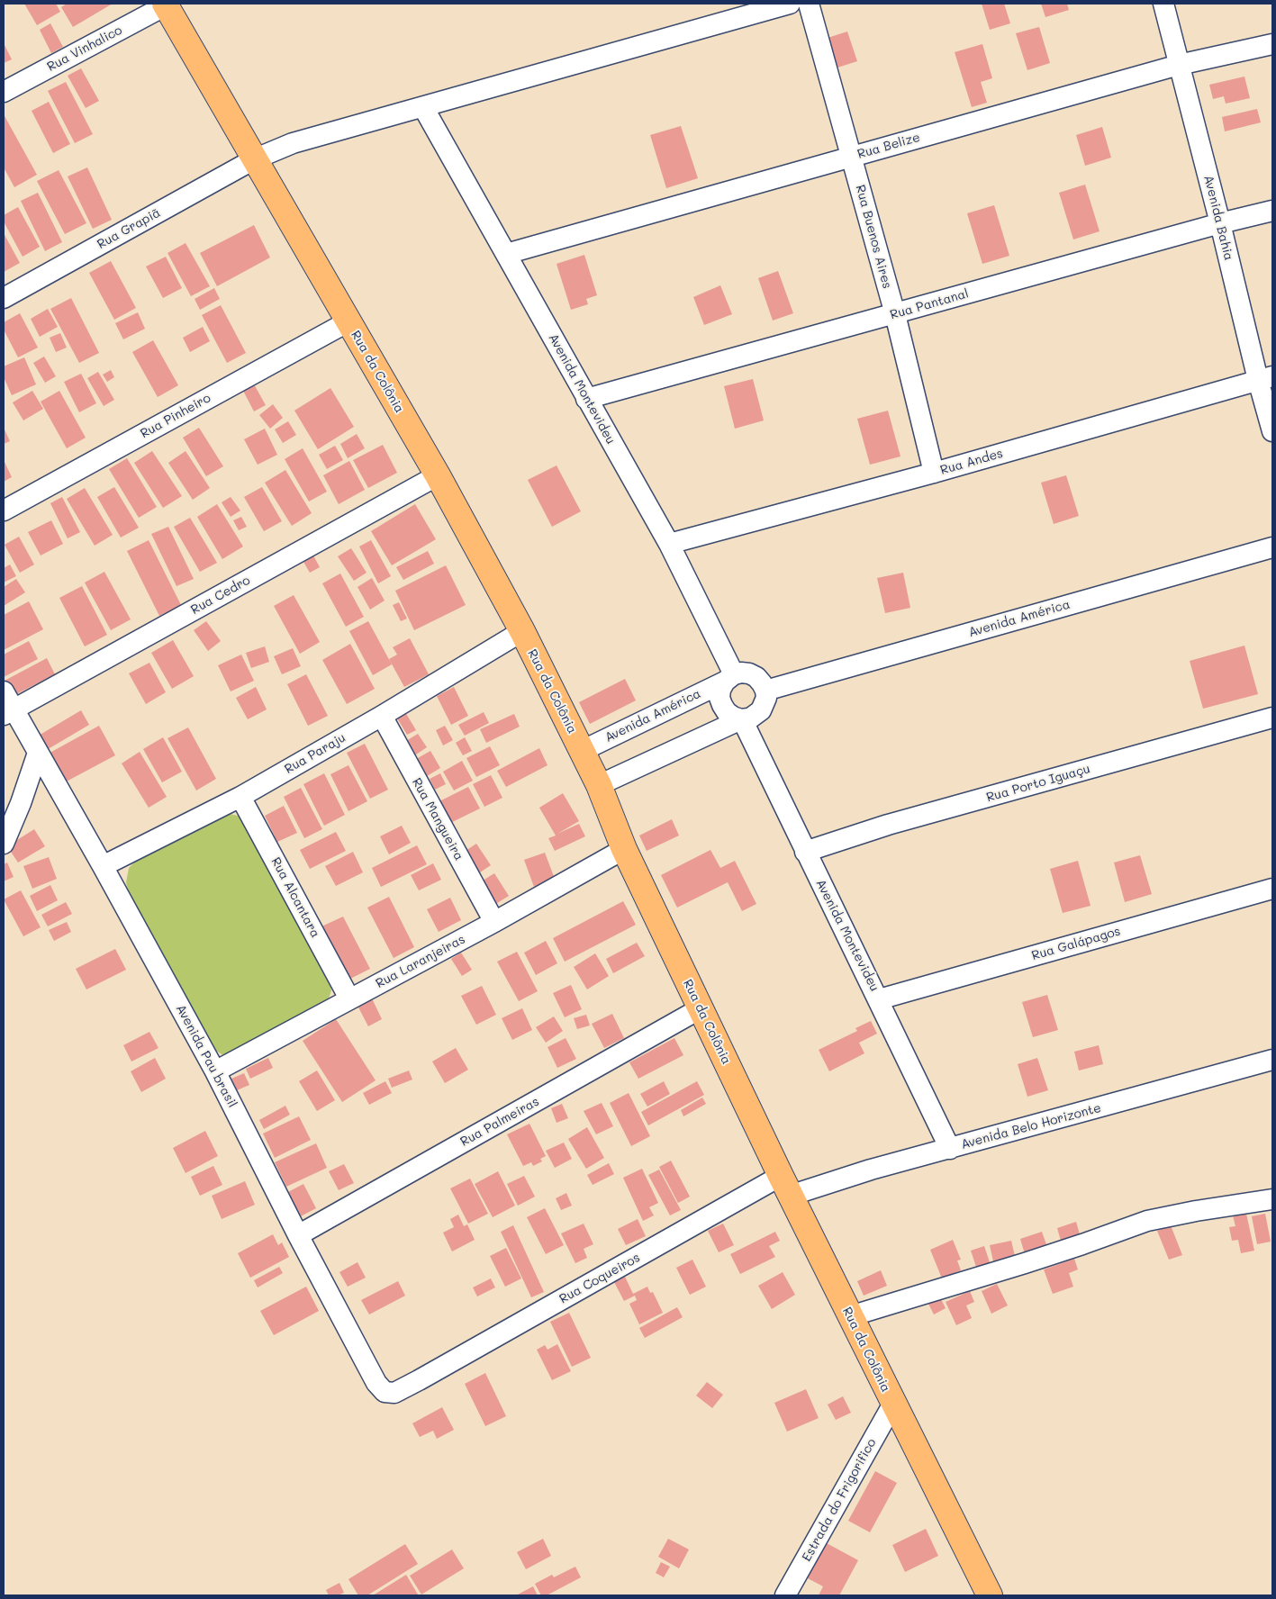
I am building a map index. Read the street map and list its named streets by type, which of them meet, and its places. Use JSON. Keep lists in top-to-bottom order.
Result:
{
  "streets": {
    "main road": ["Rua da Colônia"],
    "street": [
      "Rua Vinhalico",
      "Rua Belize",
      "Avenida Bahia",
      "Rua Grapiã",
      "Rua Buenos Aires",
      "Rua Pantanal",
      "Avenida Montevideu",
      "Rua Pinheiro",
      "Rua Andes",
      "Rua Cedro",
      "Avenida América",
      "Rua Paraju",
      "Rua Porto Iguaçu",
      "Rua Mangueira",
      "Rua Alcantara",
      "Rua Galápagos",
      "Rua Laranjeiras",
      "Avenida Pau brasil",
      "Rua Palmeiras",
      "Avenida Belo Horizonte",
      "Rua Coqueiros",
      "Estrada do Frigorifico"
    ]
  },
  "crossings": [
    ["Rua Vinhalico", "Rua da Colônia"],
    ["Rua Belize", "Avenida Bahia"],
    ["Rua Belize", "Rua Buenos Aires"],
    ["Rua Belize", "Avenida Montevideu"],
    ["Avenida Bahia", "Rua Pantanal"],
    ["Avenida Bahia", "Rua Andes"],
    ["Rua Grapiã", "Rua da Colônia"],
    ["Rua Grapiã", "Avenida Montevideu"],
    ["Rua Buenos Aires", "Rua Pantanal"],
    ["Rua Buenos Aires", "Rua Andes"],
    ["Rua Pantanal", "Avenida Montevideu"],
    ["Rua da Colônia", "Rua Pinheiro"],
    ["Rua da Colônia", "Rua Cedro"],
    ["Rua da Colônia", "Avenida América"],
    ["Rua da Colônia", "Rua Paraju"],
    ["Rua da Colônia", "Rua Laranjeiras"],
    ["Rua da Colônia", "Rua Palmeiras"],
    ["Rua da Colônia", "Avenida Belo Horizonte"],
    ["Rua da Colônia", "Rua Coqueiros"],
    ["Rua da Colônia", "Estrada do Frigorifico"],
    ["Avenida Montevideu", "Rua Andes"],
    ["Avenida Montevideu", "Avenida América"],
    ["Avenida Montevideu", "Rua Porto Iguaçu"],
    ["Avenida Montevideu", "Rua Galápagos"],
    ["Avenida Montevideu", "Avenida Belo Horizonte"],
    ["Rua Cedro", "Avenida Pau brasil"],
    ["Rua Paraju", "Rua Mangueira"],
    ["Rua Paraju", "Rua Alcantara"],
    ["Rua Paraju", "Avenida Pau brasil"],
    ["Rua Mangueira", "Rua Laranjeiras"],
    ["Rua Alcantara", "Rua Laranjeiras"],
    ["Rua Laranjeiras", "Avenida Pau brasil"],
    ["Avenida Pau brasil", "Rua Palmeiras"],
    ["Avenida Pau brasil", "Rua Coqueiros"],
    ["Avenida Belo Horizonte", "Rua Coqueiros"]
  ]
}
